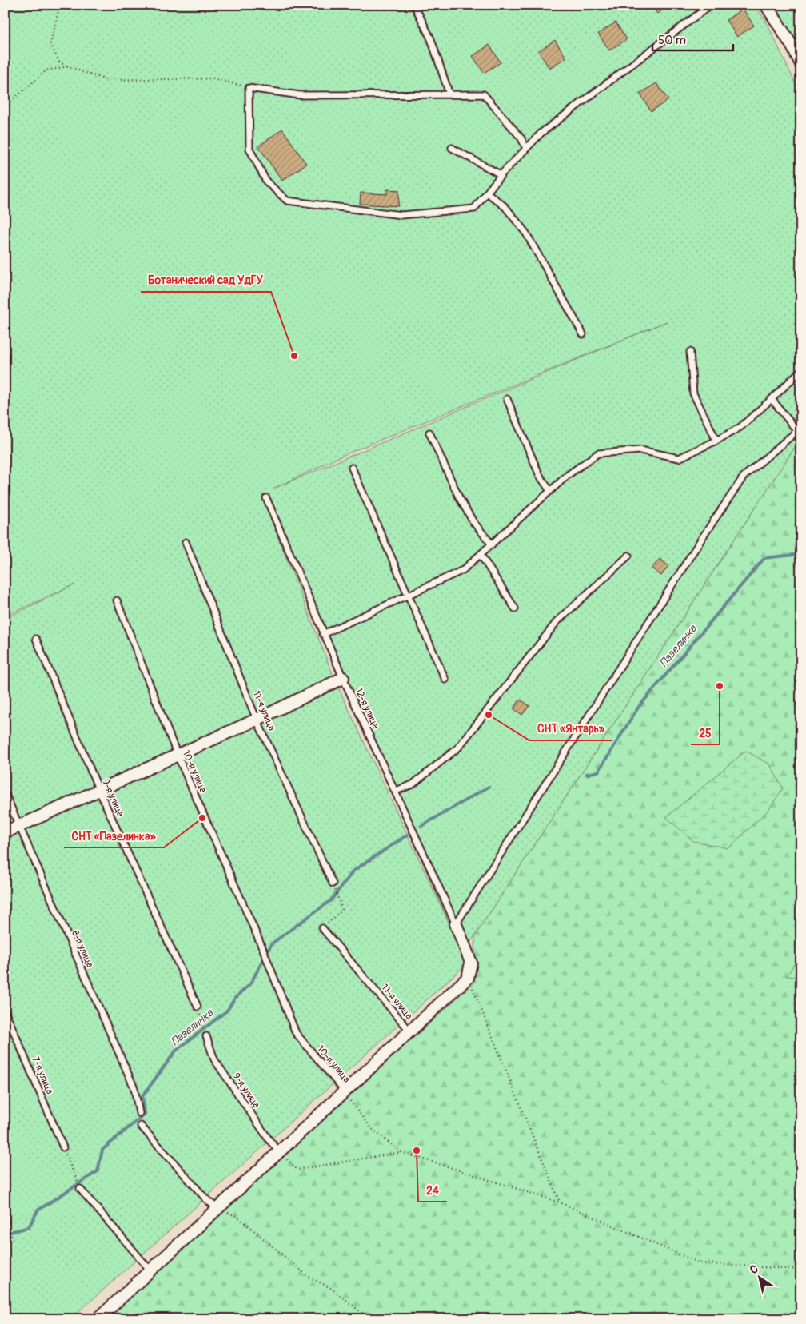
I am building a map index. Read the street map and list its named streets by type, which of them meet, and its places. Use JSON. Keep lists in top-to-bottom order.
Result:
{
  "streets": {
    "lane": [
      "12-я улица",
      "11-я улица",
      "10-я улица",
      "9-я улица",
      "8-я улица",
      "7-я улица"
    ]
  },
  "water": ["Пазелинка"],
  "places": [
    "Ботанический сад УдГУ",
    "25",
    "СНТ «Янтарь»",
    "СНТ «Пазелинка»",
    "24"
  ],
  "scale_bar": "50 m",
  "north": "top left"
}
